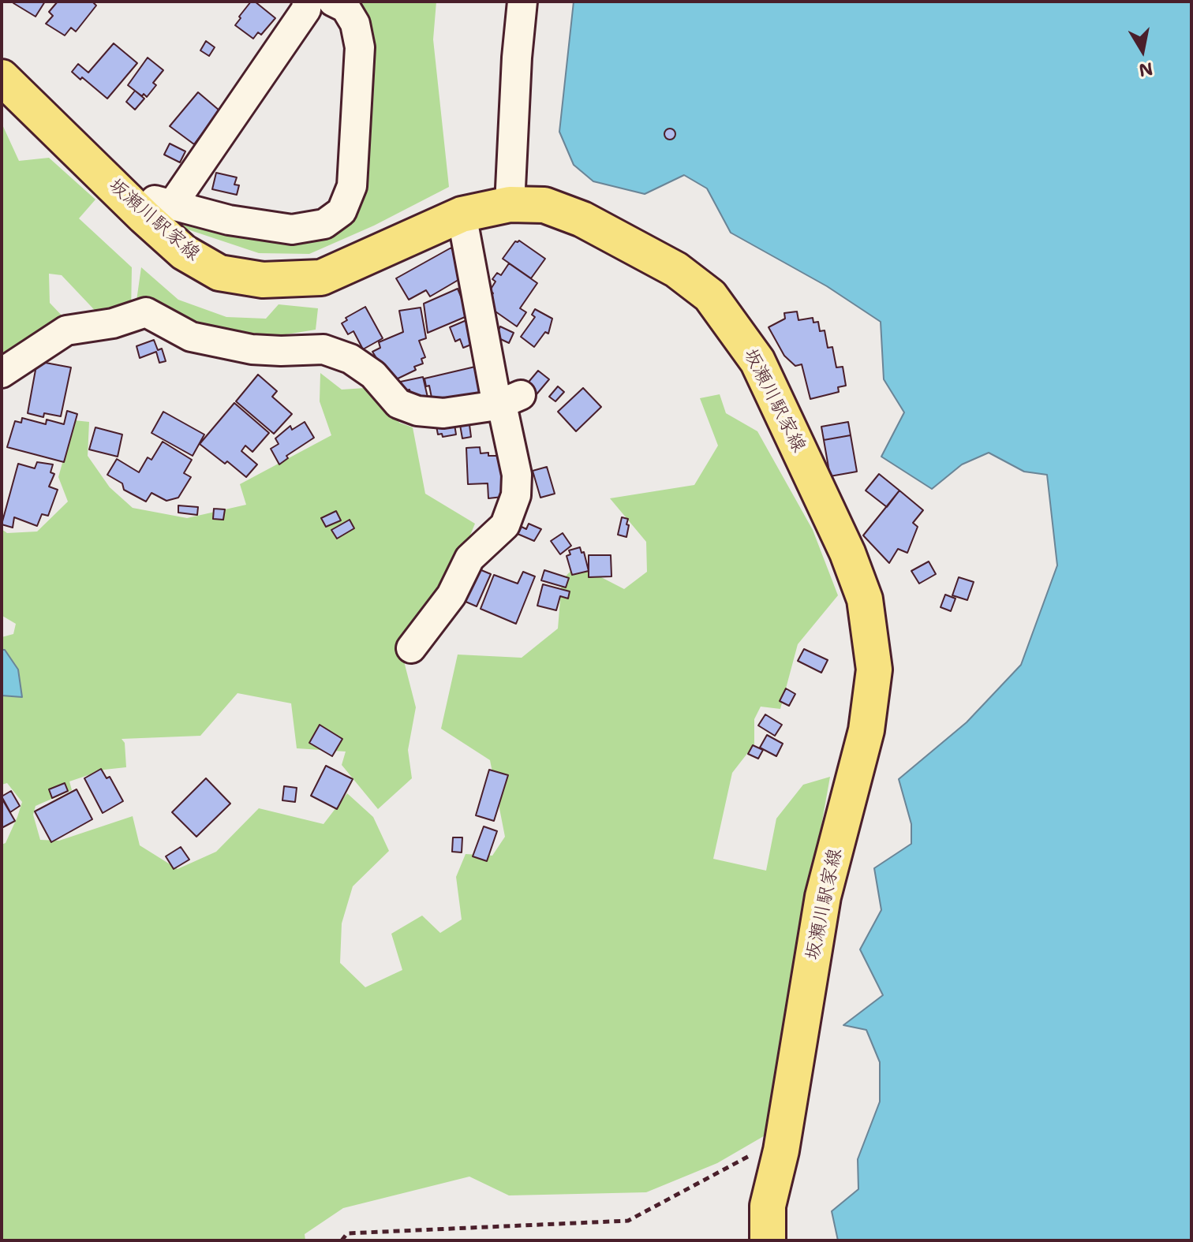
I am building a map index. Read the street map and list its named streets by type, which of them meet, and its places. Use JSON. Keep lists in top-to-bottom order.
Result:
{
  "streets": {
    "main road": ["坂瀬川駅家線"]
  },
  "north": "bottom"
}
